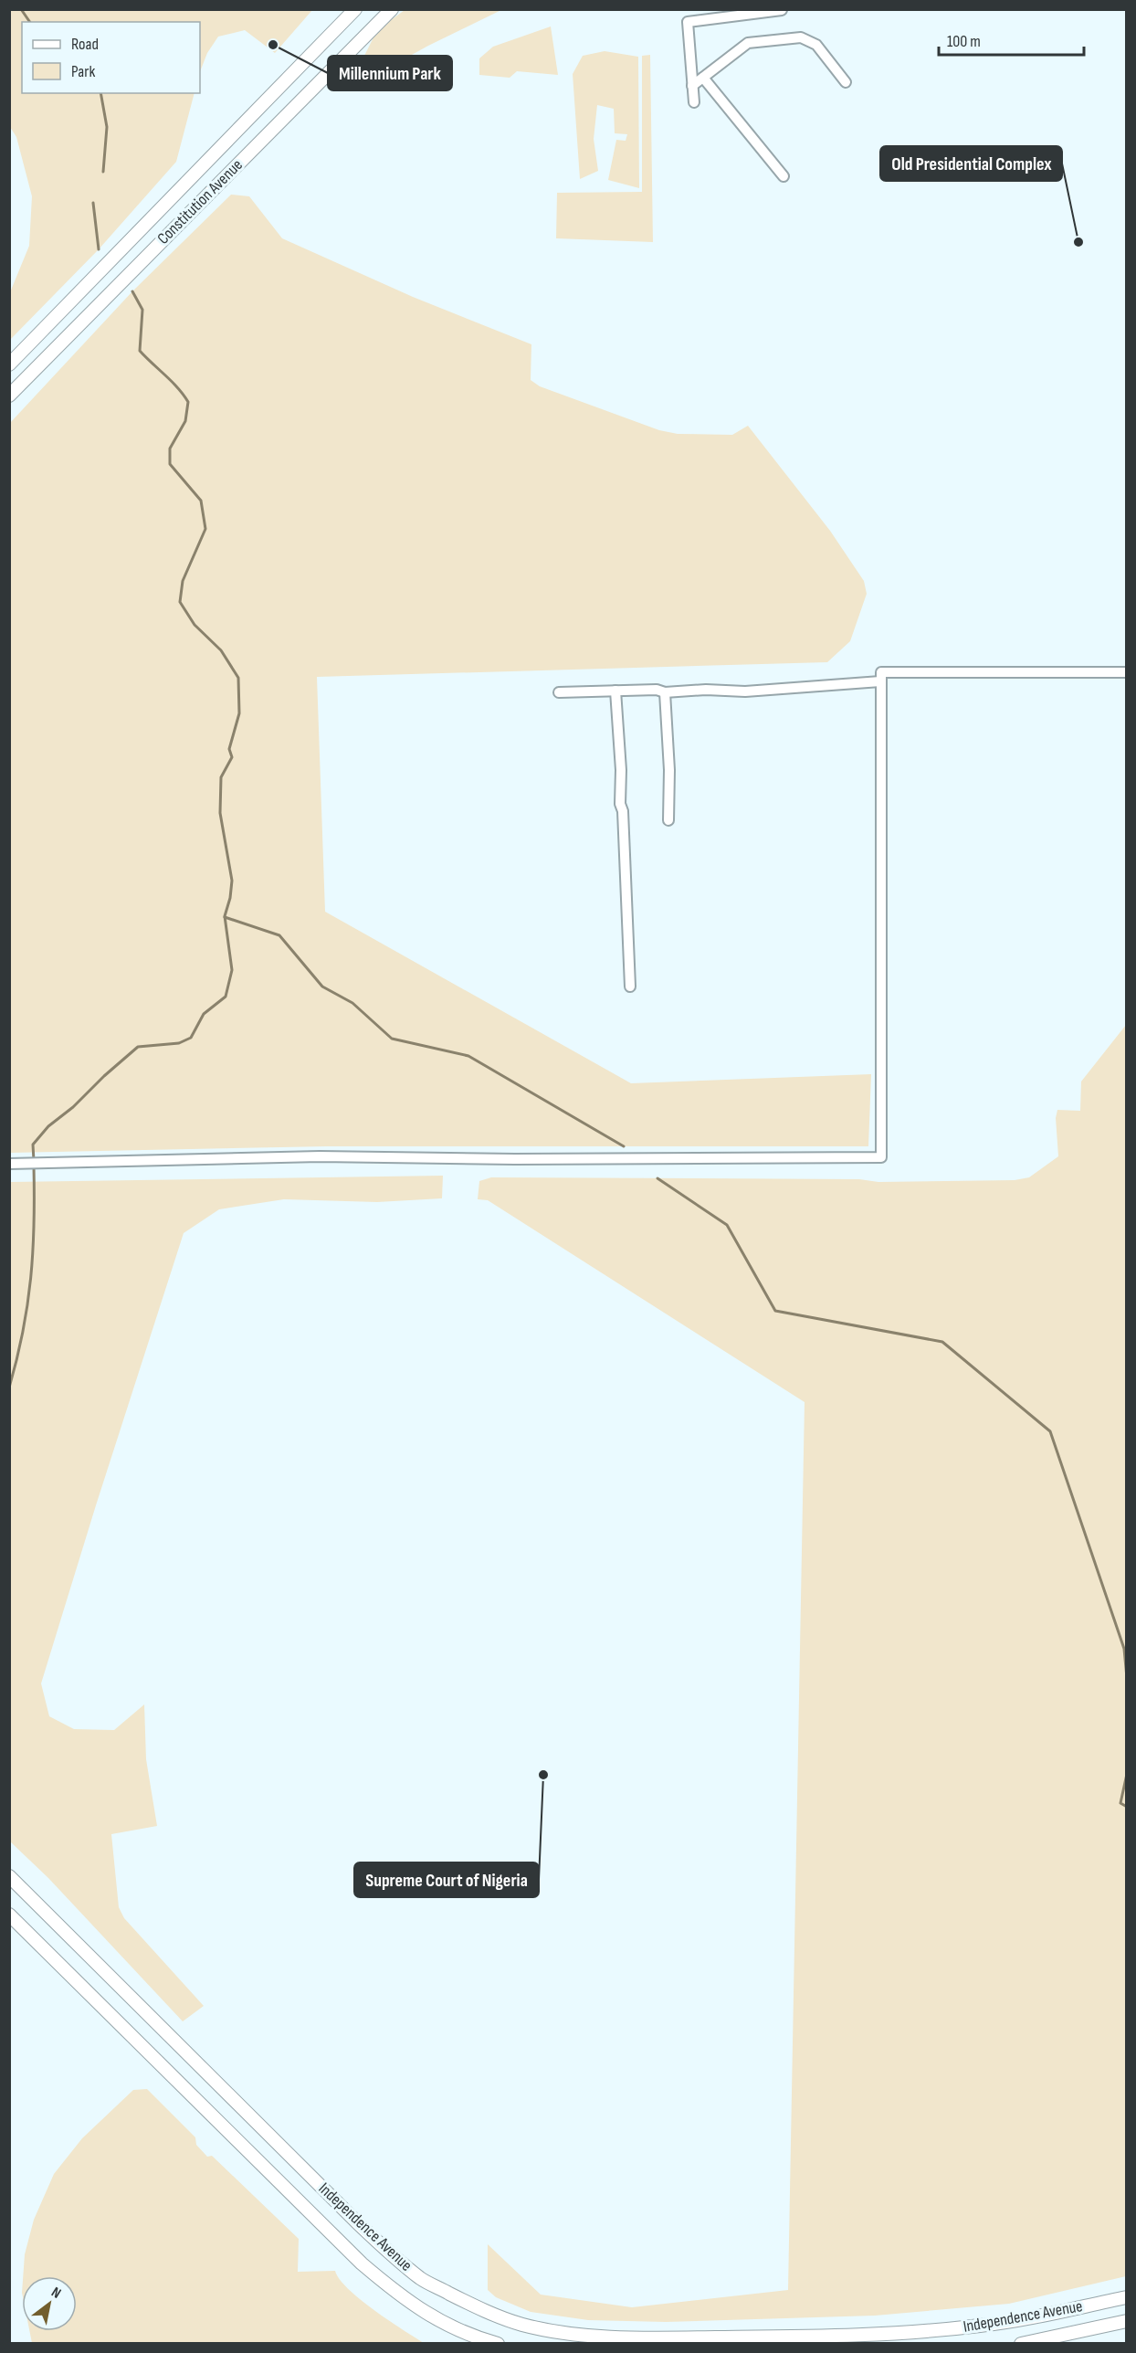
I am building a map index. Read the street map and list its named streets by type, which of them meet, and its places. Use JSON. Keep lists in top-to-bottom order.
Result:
{
  "streets": {
    "main road": ["Constitution Avenue", "Independence Avenue"]
  },
  "places": ["Millennium Park", "Old Presidential Complex", "Supreme Court of Nigeria"],
  "legend": ["Road", "Park"],
  "scale_bar": "100 m",
  "north": "top right"
}
